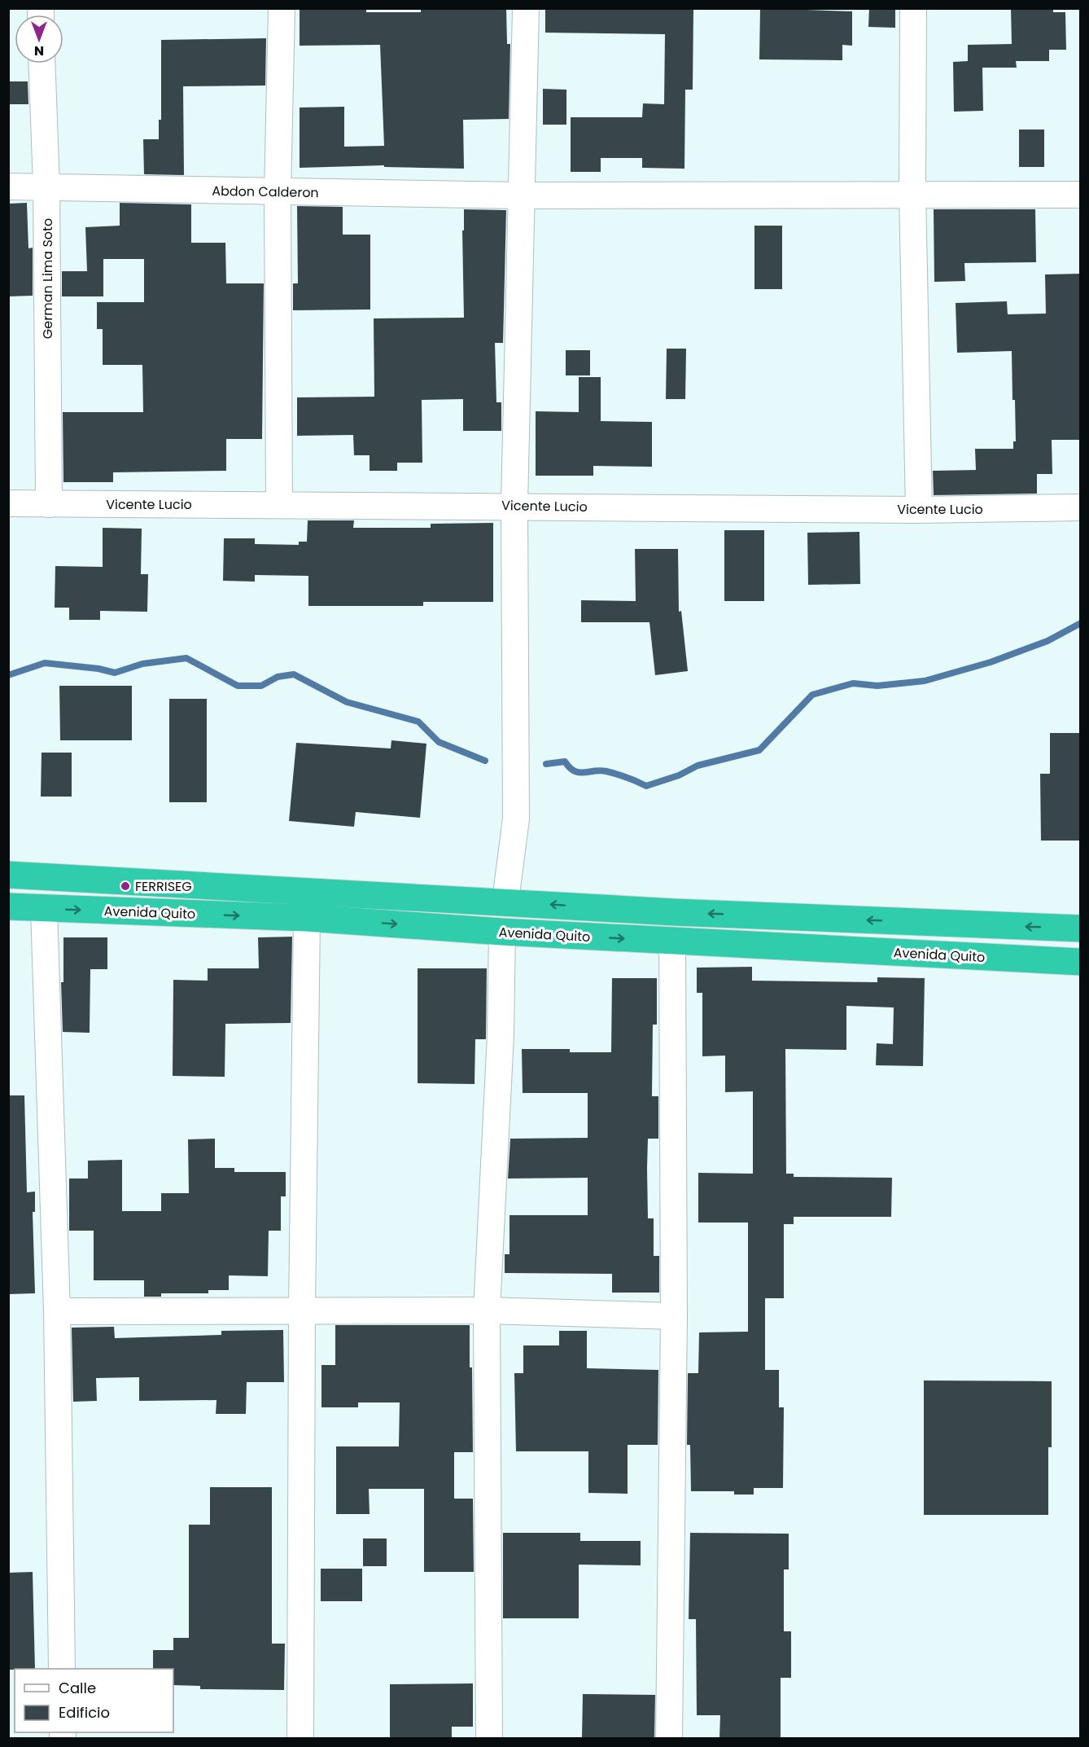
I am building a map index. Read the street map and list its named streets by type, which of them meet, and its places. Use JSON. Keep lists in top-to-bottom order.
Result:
{
  "streets": {
    "highway": ["Avenida Quito"],
    "street": ["Abdon Calderon", "German Lima Soto", "Vicente Lucio"]
  },
  "crossings": [
    ["Abdon Calderon", "German Lima Soto"],
    ["German Lima Soto", "Vicente Lucio"]
  ],
  "places": ["FERRISEG"],
  "legend": ["Calle", "Edificio"],
  "north": "bottom"
}
